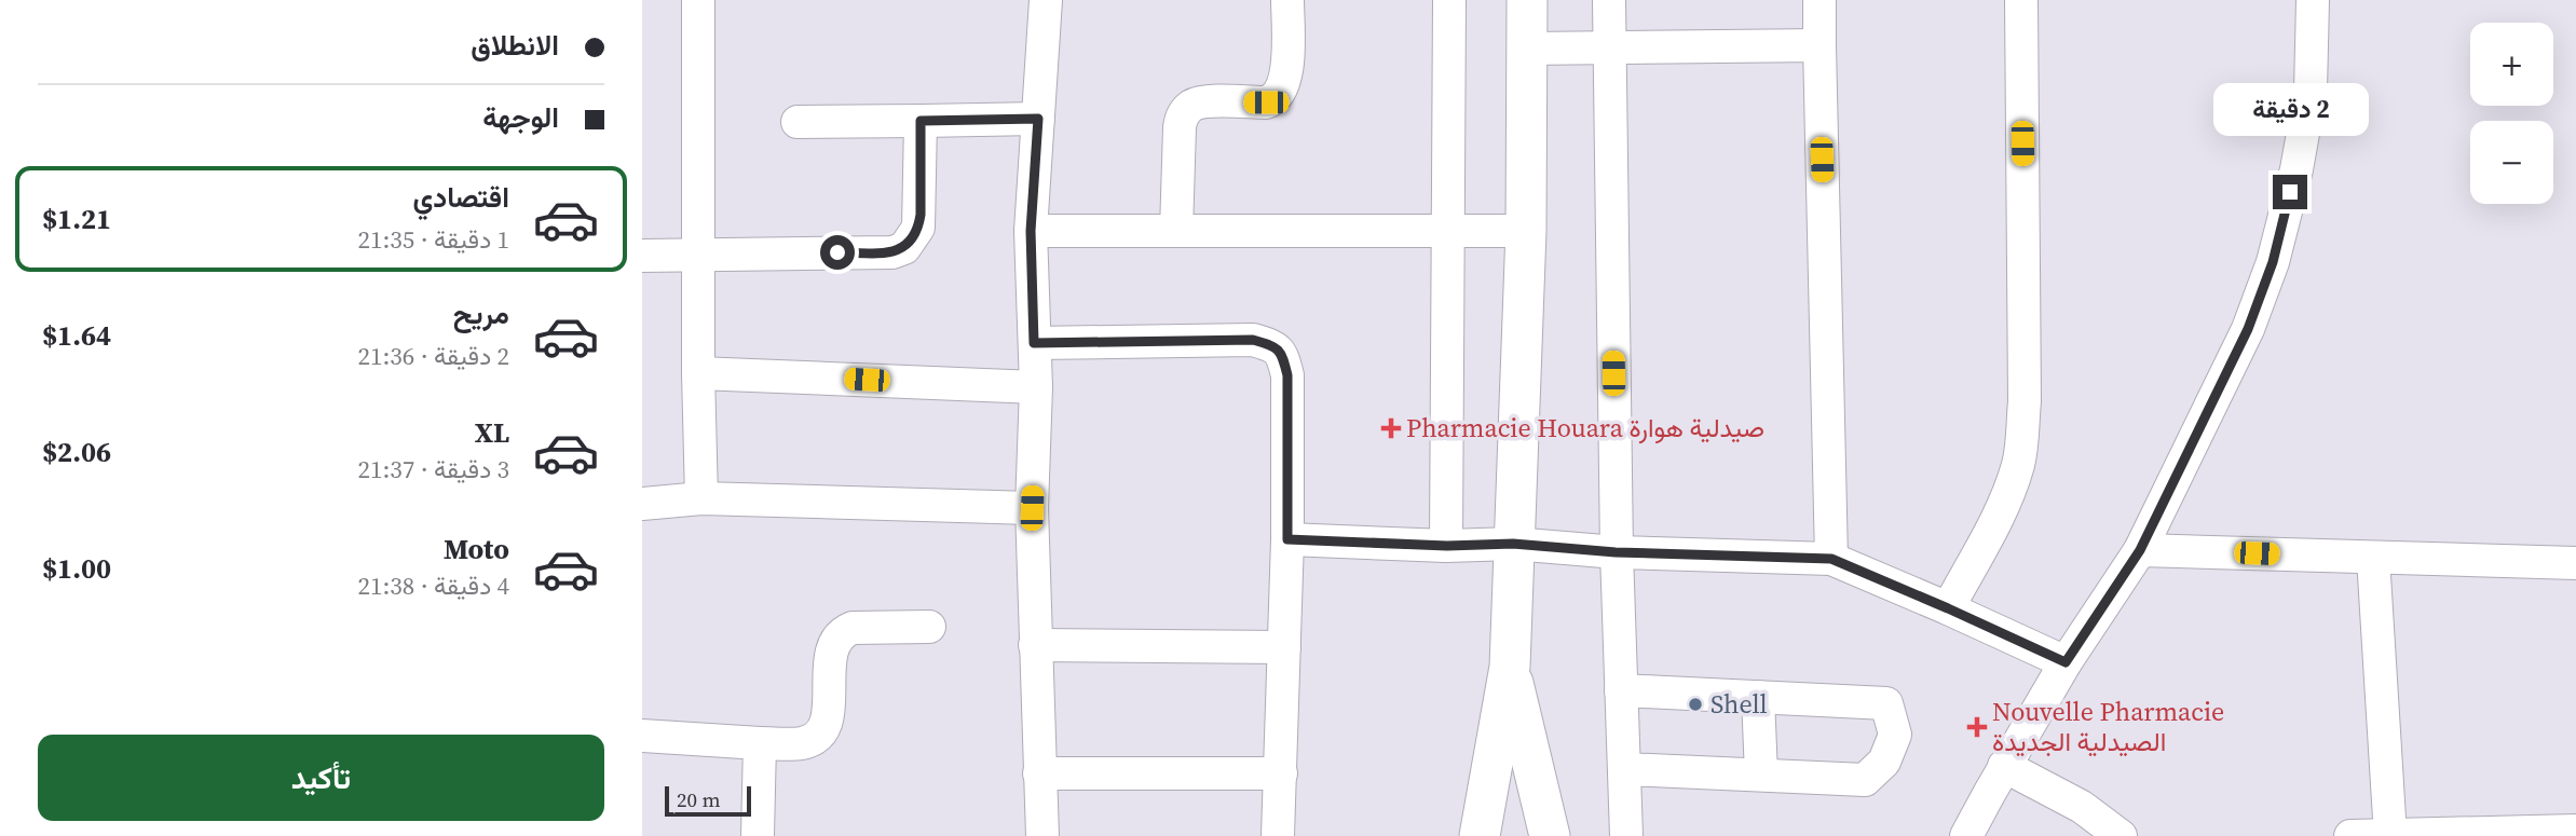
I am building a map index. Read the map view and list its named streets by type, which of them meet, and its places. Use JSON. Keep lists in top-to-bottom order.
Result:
{
  "places": {
    "health": ["Pharmacie Houara صيدلية هوارة", "Nouvelle Pharmacie الصيدلية الجديدة"],
    "other": ["Shell"]
  },
  "scale_bar": "20 m",
  "page": {
    "banner": ["الانطلاق", "الوجهة"],
    "map_buttons": ["+", "−"],
    "bubble": "2 دقيقة",
    "list": [
      {
        "name": "اقتصادي",
        "note": "1 دقيقة · 21:35",
        "value": "$1.21"
      },
      {
        "name": "مريح",
        "note": "2 دقيقة · 21:36",
        "value": "$1.64"
      },
      {
        "name": "XL",
        "note": "3 دقيقة · 21:37",
        "value": "$2.06"
      },
      {
        "name": "Moto",
        "note": "4 دقيقة · 21:38",
        "value": "$1.00"
      }
    ],
    "buttons": "تأكيد",
    "scale": "20 m"
  }
}
